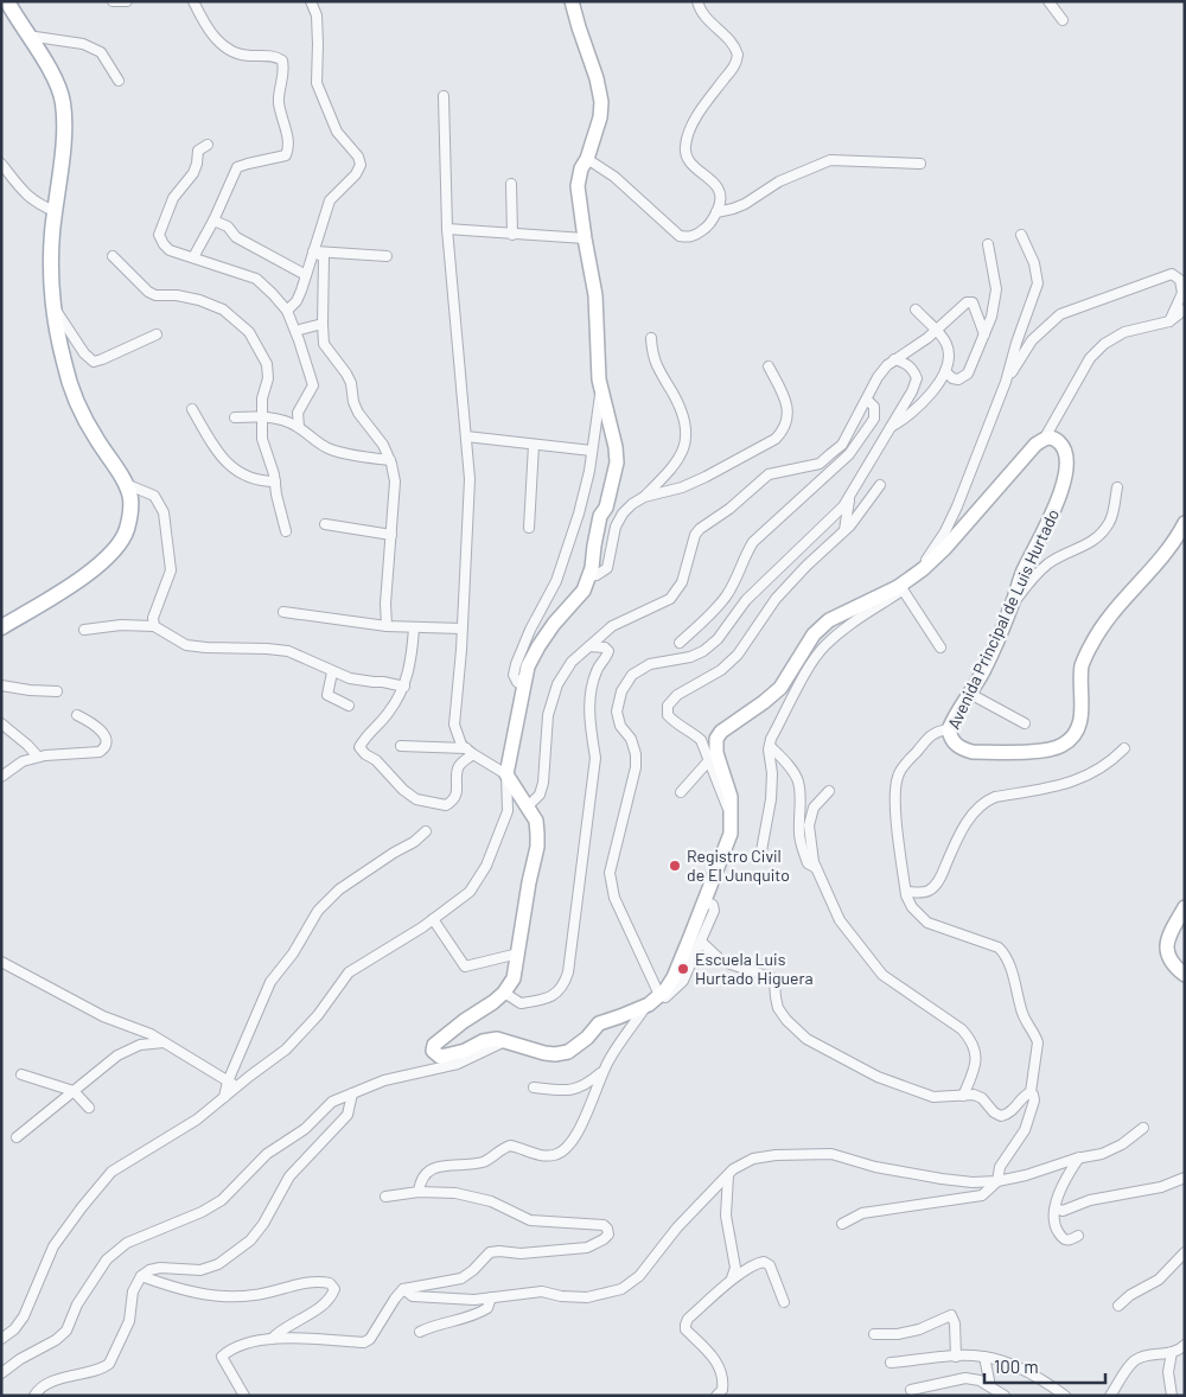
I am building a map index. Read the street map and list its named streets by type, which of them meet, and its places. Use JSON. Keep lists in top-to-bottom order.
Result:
{
  "streets": {
    "street": ["Avenida Principal de Luis Hurtado"]
  },
  "places": ["Registro Civil de El Junquito", "Escuela Luis Hurtado Higuera"],
  "scale_bar": "100 m"
}
